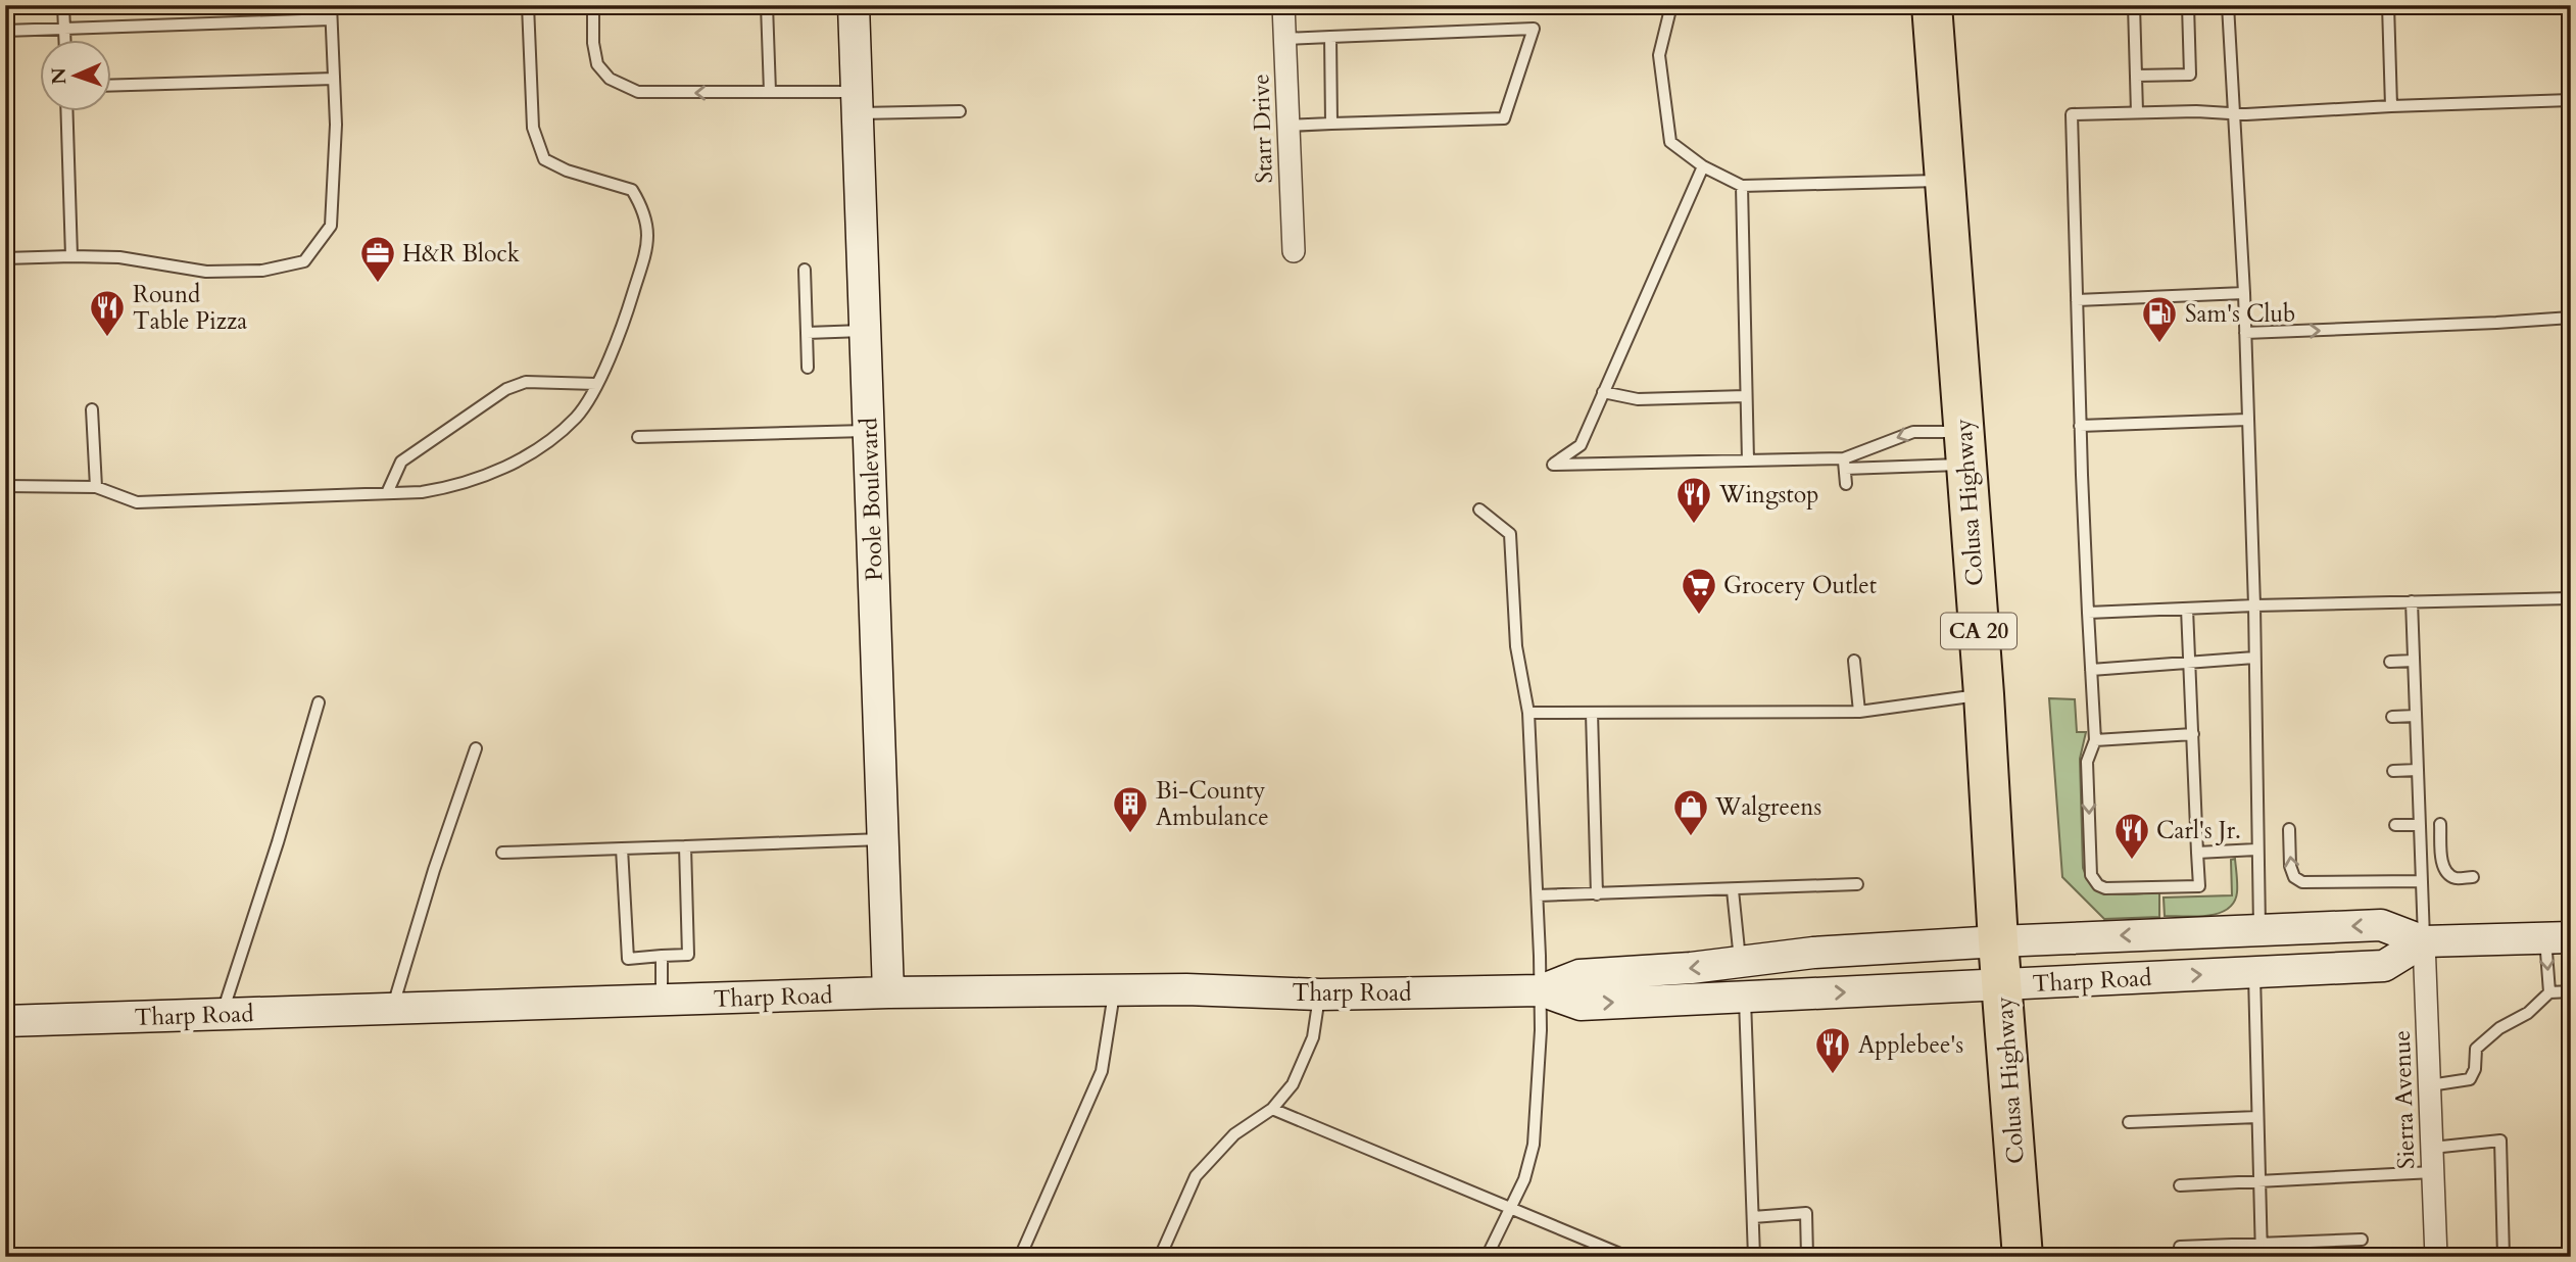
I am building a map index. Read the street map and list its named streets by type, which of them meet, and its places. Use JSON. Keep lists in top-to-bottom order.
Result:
{
  "streets": {
    "highway": ["Colusa Highway", "CA 20"],
    "street": [
      "Starr Drive",
      "Poole Boulevard",
      "Tharp Road",
      "Sierra Avenue"
    ]
  },
  "crossings": [
    ["Poole Boulevard", "Tharp Road"],
    ["Colusa Highway", "Tharp Road"],
    ["Tharp Road", "Sierra Avenue"]
  ],
  "places": {
    "office": ["H&R Block"],
    "restaurant": [
      "Round Table Pizza",
      "Wingstop",
      "Carl's Jr.",
      "Applebee's"
    ],
    "fuel station": ["Sam's Club"],
    "supermarket": ["Grocery Outlet"],
    "building": ["Bi-County Ambulance"],
    "shop": ["Walgreens"]
  },
  "north": "left"
}
